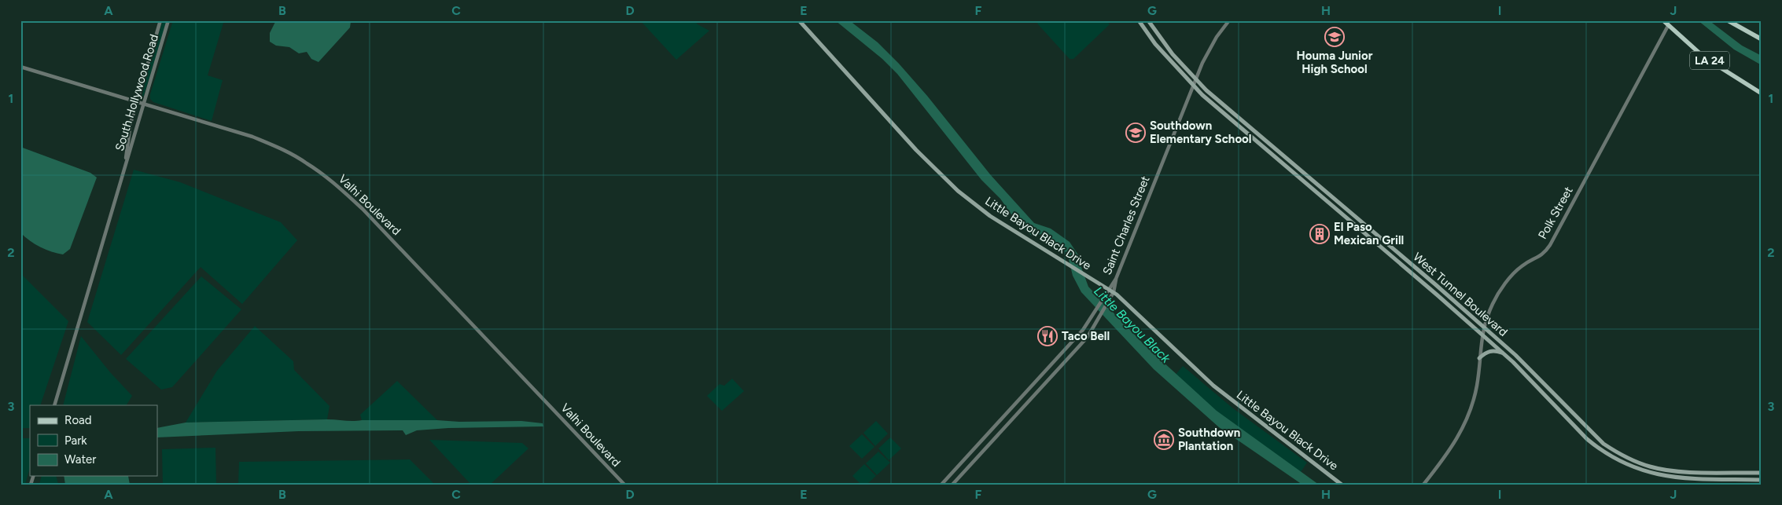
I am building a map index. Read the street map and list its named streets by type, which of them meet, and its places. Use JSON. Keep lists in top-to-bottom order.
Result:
{
  "streets": {
    "main road": ["LA 24", "Little Bayou Black Drive", "West Tunnel Boulevard"],
    "street": [
      "South Hollywood Road",
      "Valhi Boulevard",
      "Polk Street",
      "Saint Charles Street"
    ]
  },
  "crossings": [
    ["LA 24", "Polk Street"],
    ["South Hollywood Road", "Valhi Boulevard"],
    ["Polk Street", "West Tunnel Boulevard"],
    ["Saint Charles Street", "Little Bayou Black Drive"],
    ["Saint Charles Street", "West Tunnel Boulevard"]
  ],
  "water": ["Little Bayou Black"],
  "places": {
    "school or university": ["Houma Junior High School", "Southdown Elementary School"],
    "building": ["El Paso Mexican Grill"],
    "restaurant": ["Taco Bell"],
    "museum": ["Southdown Plantation"]
  },
  "legend": ["Road", "Park", "Water"],
  "grid": {
    "columns": [
      "A",
      "B",
      "C",
      "D",
      "E",
      "F",
      "G",
      "H",
      "I",
      "J"
    ],
    "rows": ["1", "2", "3"]
  }
}
